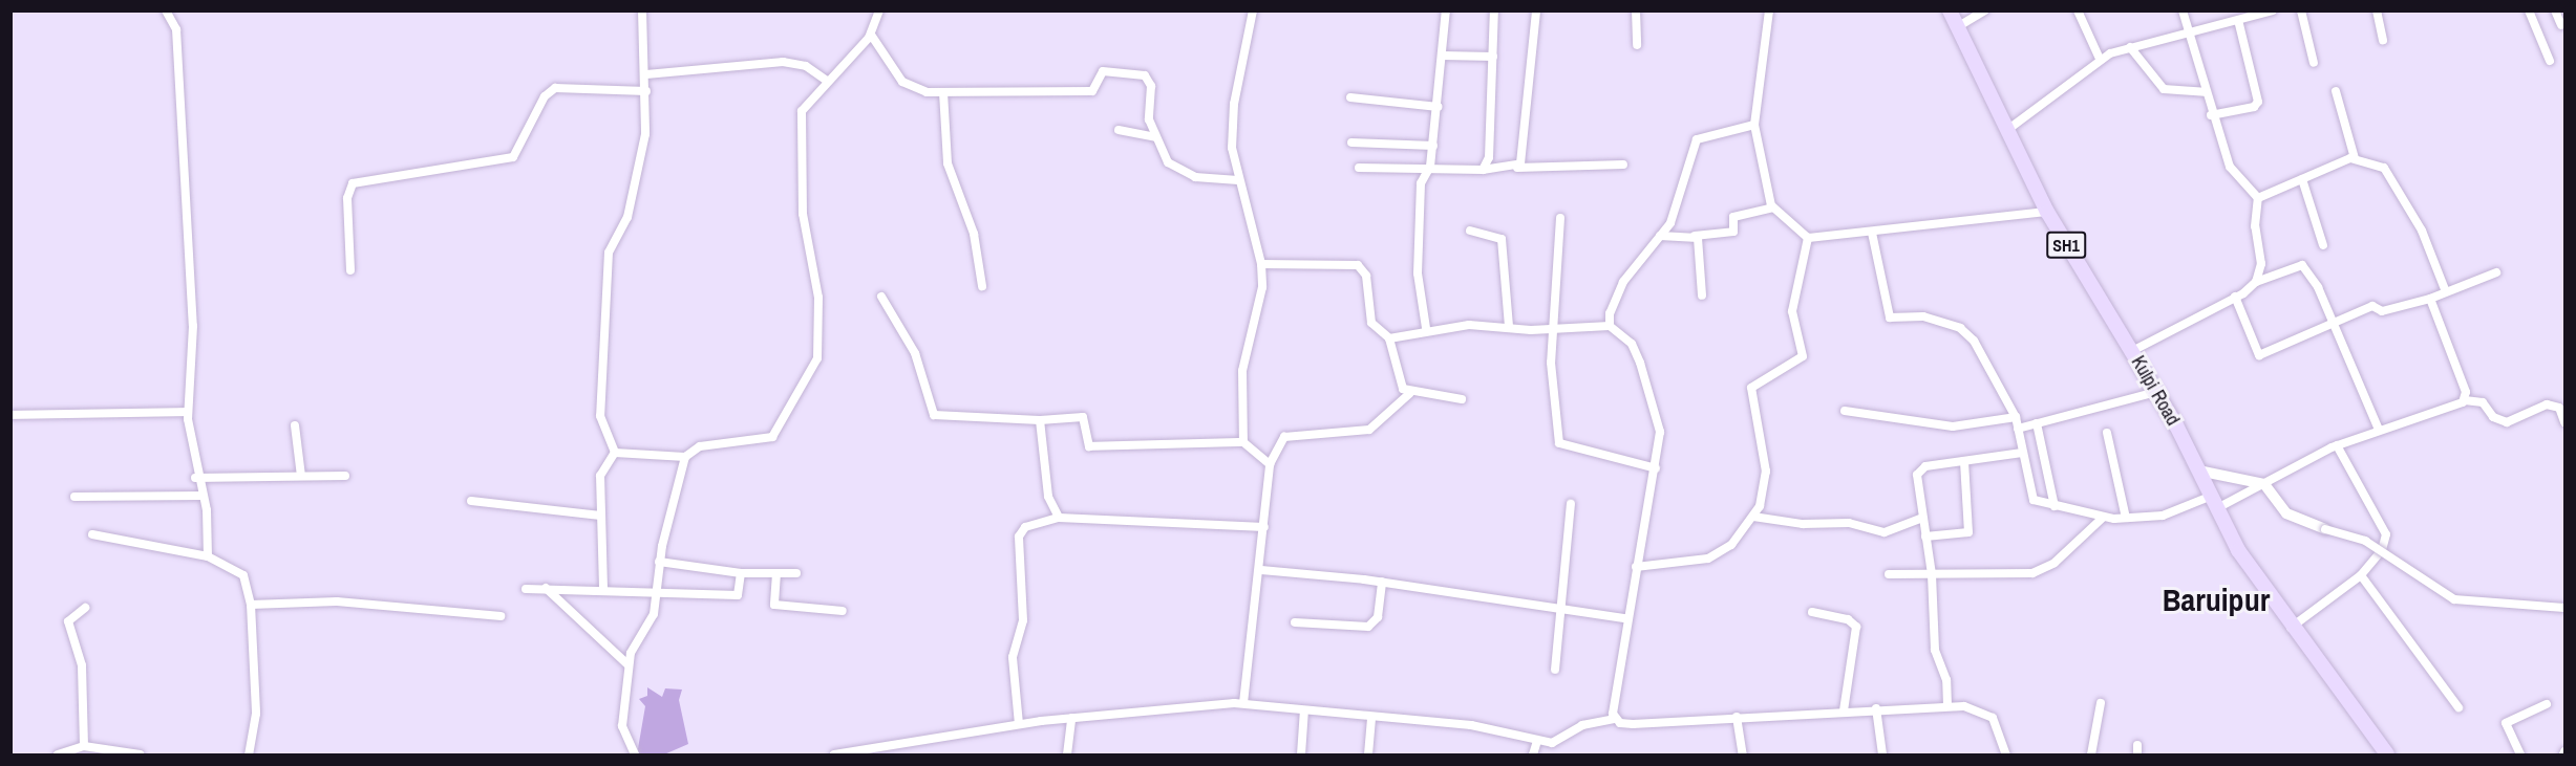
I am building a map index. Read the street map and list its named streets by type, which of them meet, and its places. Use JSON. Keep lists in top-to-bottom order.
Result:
{
  "streets": {
    "main road": ["SH1", "Kulpi Road"]
  },
  "districts": ["Baruipur"]
}
